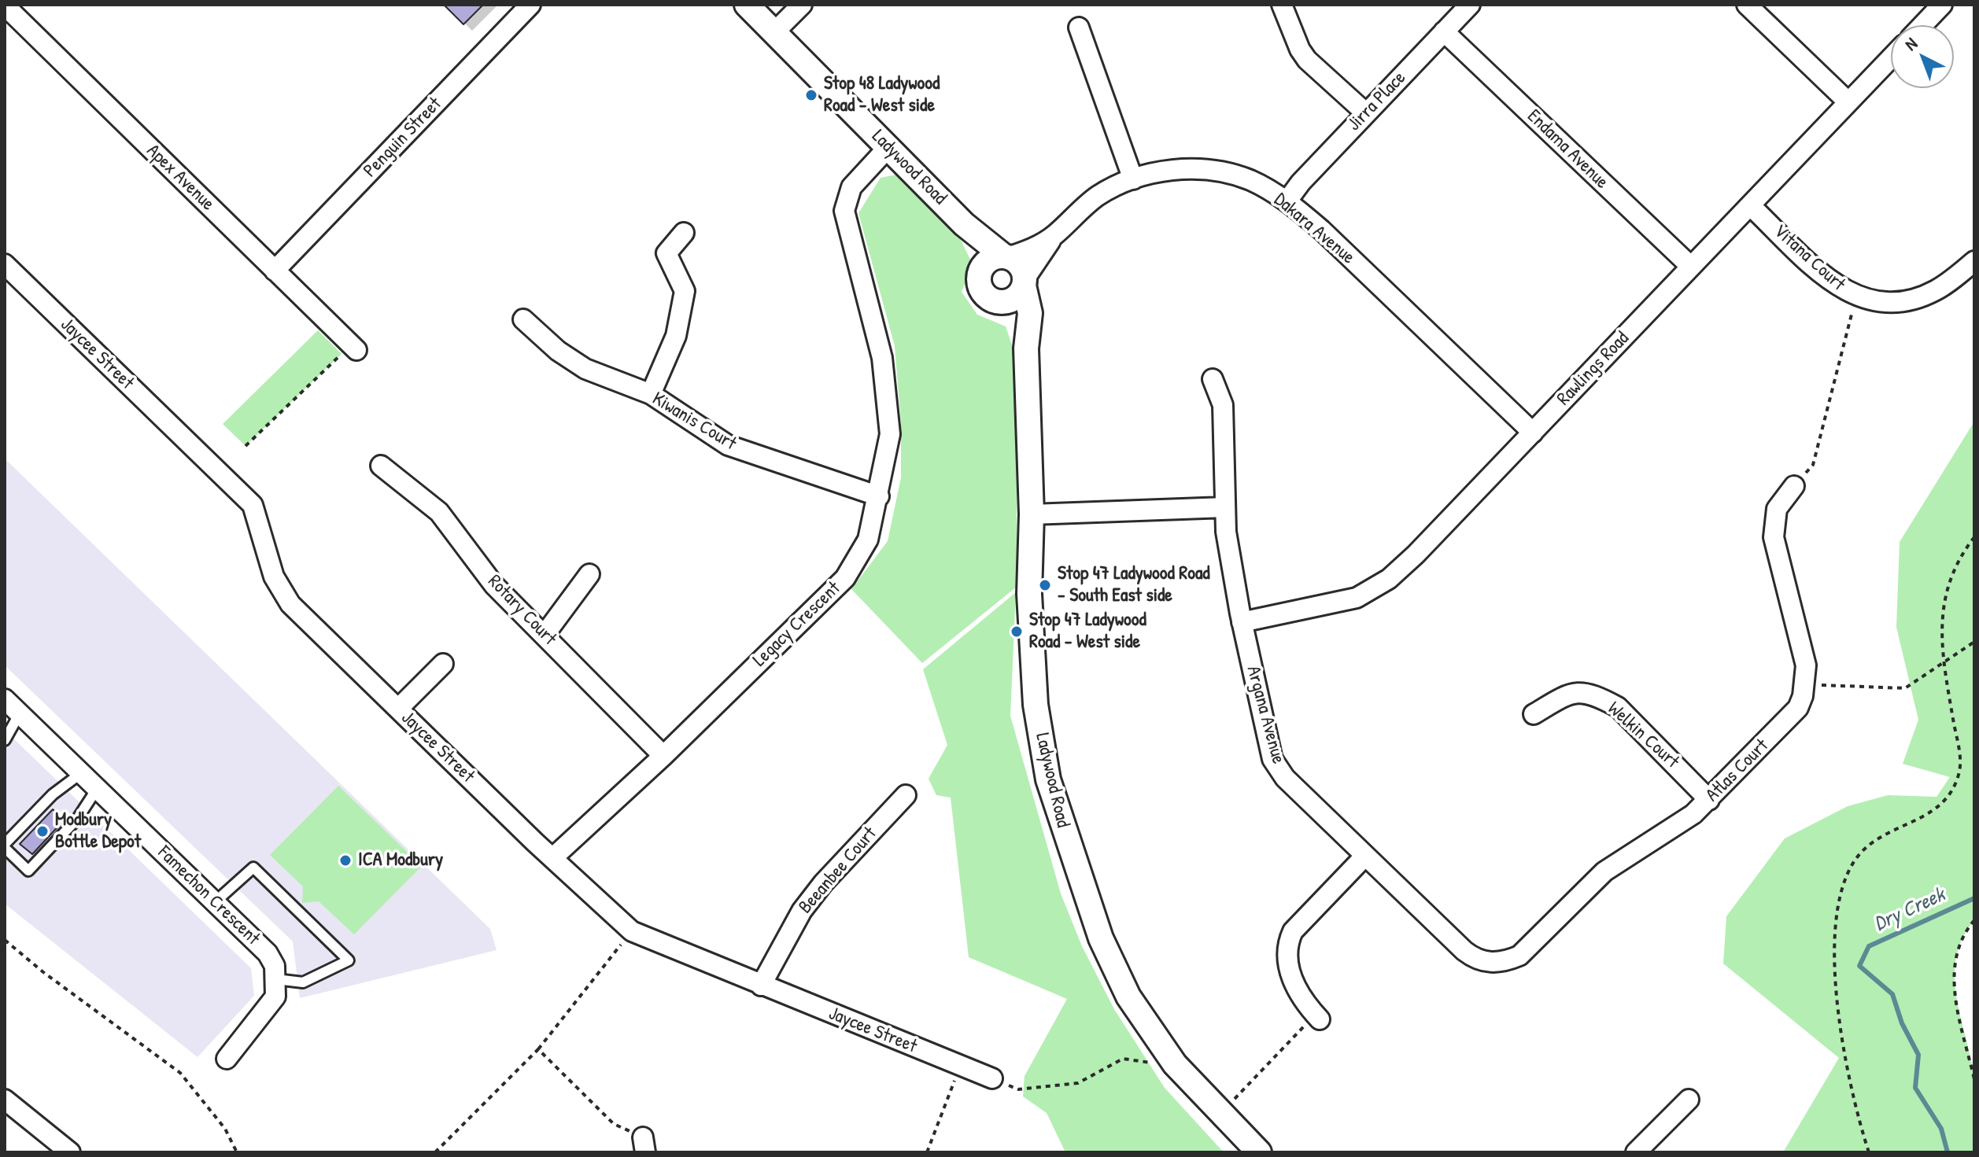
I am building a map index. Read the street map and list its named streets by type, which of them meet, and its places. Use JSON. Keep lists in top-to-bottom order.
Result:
{
  "streets": {
    "street": [
      "Jirra Place",
      "Penguin Street",
      "Endama Avenue",
      "Ladywood Road",
      "Apex Avenue",
      "Dakara Avenue",
      "Vitana Court",
      "Jaycee Street",
      "Rawlings Road",
      "Kiwanis Court",
      "Rotary Court",
      "Legacy Crescent",
      "Argana Avenue",
      "Welkin Court",
      "Atlas Court",
      "Beeanbee Court",
      "Famechon Crescent"
    ]
  },
  "crossings": [
    ["Jirra Place", "Endama Avenue"],
    ["Jirra Place", "Dakara Avenue"],
    ["Penguin Street", "Apex Avenue"],
    ["Endama Avenue", "Rawlings Road"],
    ["Ladywood Road", "Dakara Avenue"],
    ["Ladywood Road", "Legacy Crescent"],
    ["Dakara Avenue", "Rawlings Road"],
    ["Vitana Court", "Rawlings Road"],
    ["Jaycee Street", "Legacy Crescent"],
    ["Jaycee Street", "Beeanbee Court"],
    ["Rawlings Road", "Argana Avenue"],
    ["Kiwanis Court", "Legacy Crescent"],
    ["Rotary Court", "Legacy Crescent"],
    ["Argana Avenue", "Atlas Court"],
    ["Welkin Court", "Atlas Court"]
  ],
  "water": ["Dry Creek"],
  "places": [
    "Stop 48 Ladywood Road - West side",
    "Stop 47 Ladywood Road - South East side",
    "Stop 47 Ladywood Road - West side",
    "Modbury Bottle Depot",
    "ICA Modbury"
  ],
  "north": "top left"
}
